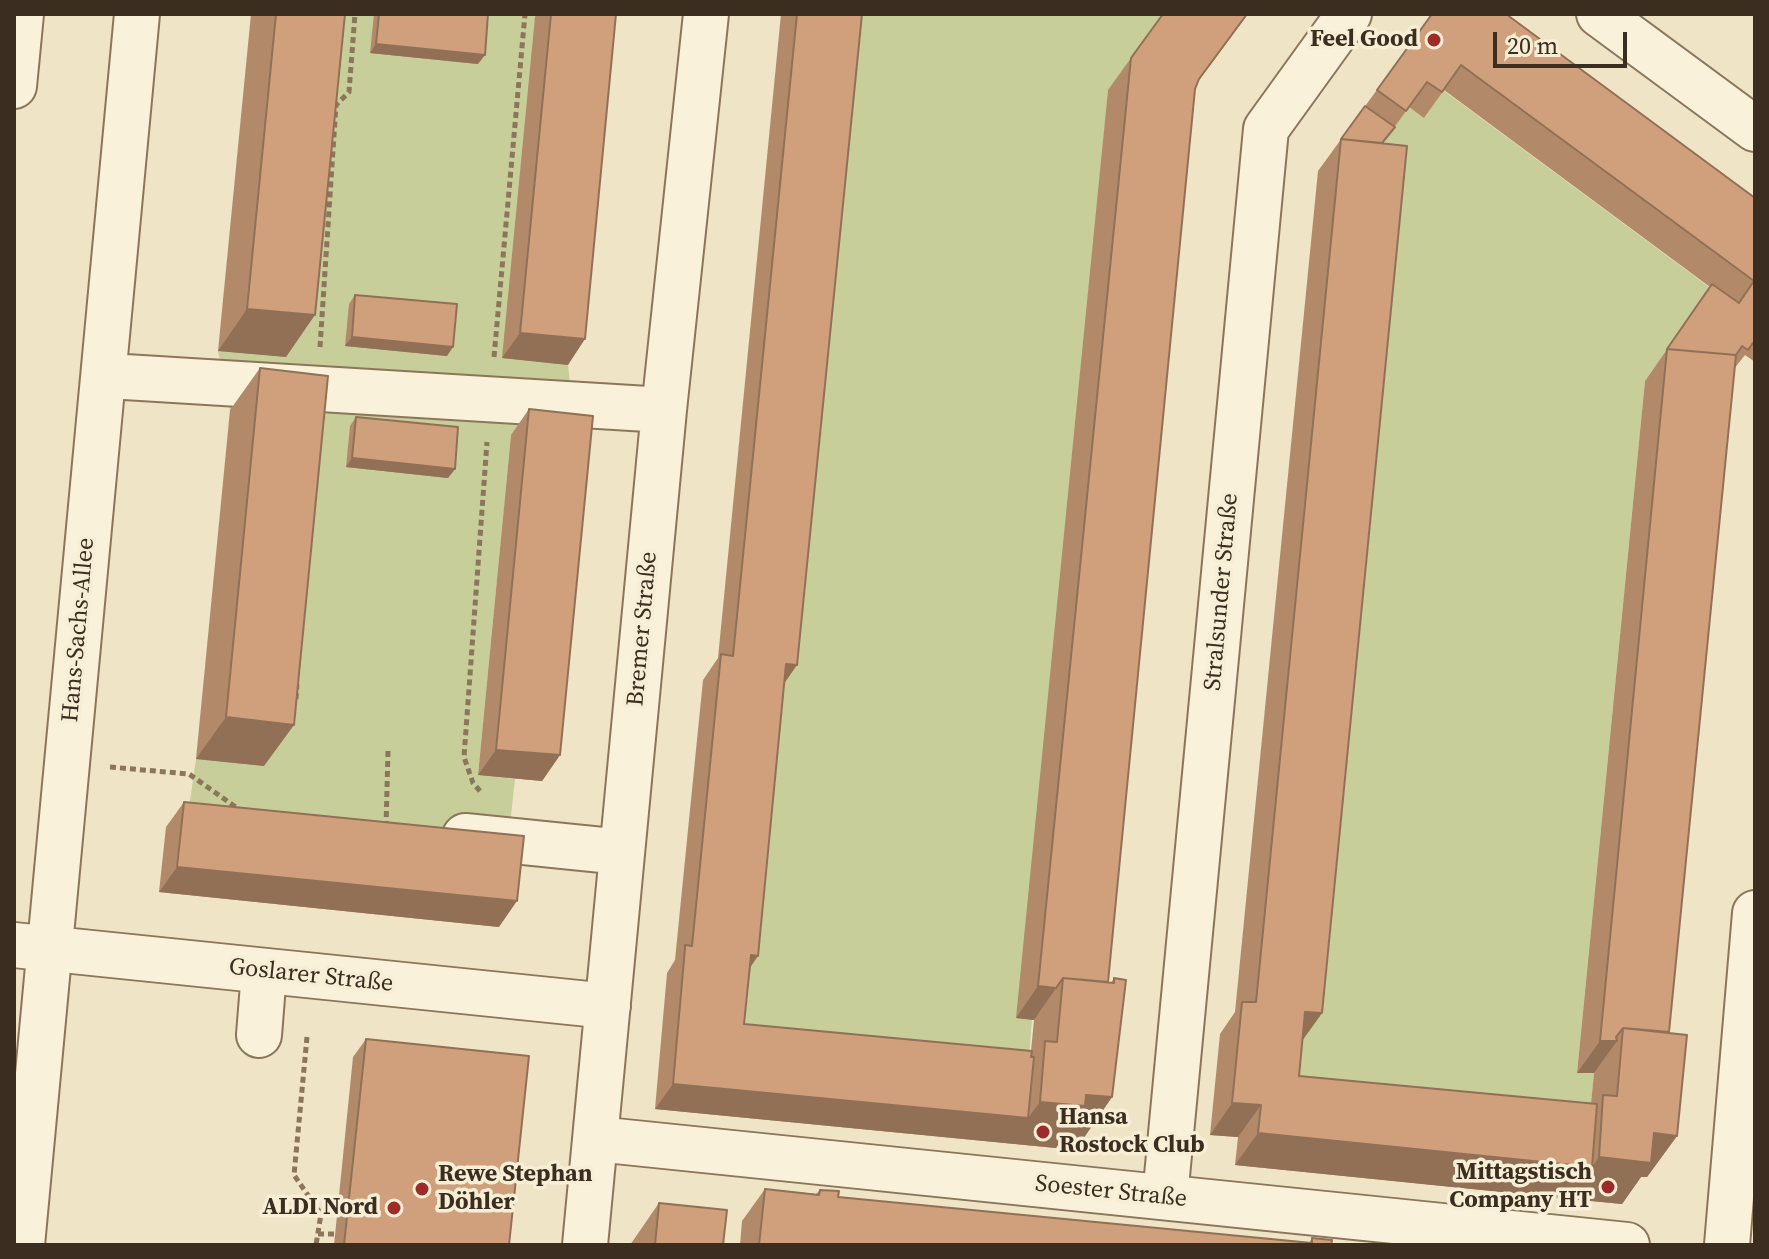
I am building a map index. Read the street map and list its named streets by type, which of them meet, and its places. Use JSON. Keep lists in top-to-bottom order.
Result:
{
  "streets": {
    "street": [
      "Stralsunder Straße",
      "Bremer Straße",
      "Hans-Sachs-Allee",
      "Goslarer Straße",
      "Soester Straße"
    ]
  },
  "crossings": [
    ["Stralsunder Straße", "Soester Straße"],
    ["Bremer Straße", "Goslarer Straße"],
    ["Bremer Straße", "Soester Straße"],
    ["Hans-Sachs-Allee", "Goslarer Straße"]
  ],
  "places": [
    "Feel Good",
    "Hansa Rostock Club",
    "Mittagstisch Company HT",
    "Rewe Stephan Döhler",
    "ALDI Nord"
  ],
  "scale_bar": "20 m"
}
